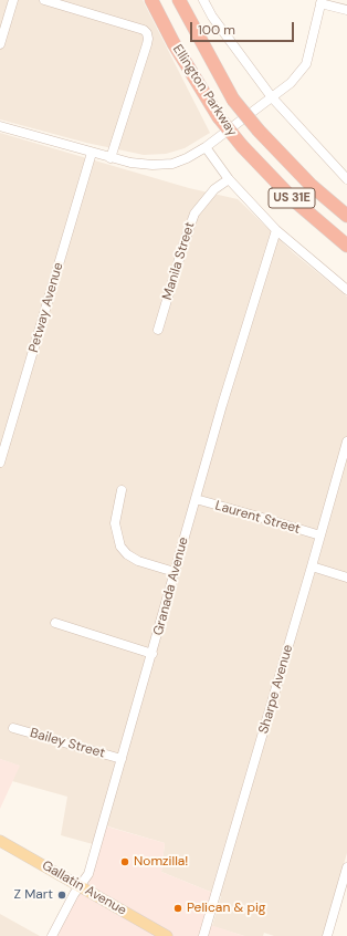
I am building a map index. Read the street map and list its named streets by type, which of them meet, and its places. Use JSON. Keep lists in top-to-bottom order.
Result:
{
  "streets": {
    "highway": ["Ellington Parkway", "US 31E"],
    "main road": ["Gallatin Avenue"],
    "street": [
      "Manila Street",
      "Petway Avenue",
      "Laurent Street",
      "Granada Avenue",
      "Sharpe Avenue",
      "Bailey Street"
    ]
  },
  "crossings": [
    ["Laurent Street", "Granada Avenue"],
    ["Laurent Street", "Sharpe Avenue"],
    ["Granada Avenue", "Bailey Street"],
    ["Granada Avenue", "Gallatin Avenue"]
  ],
  "places": ["Nomzilla!", "Z Mart", "Pelican & pig"],
  "scale_bar": "100 m"
}
